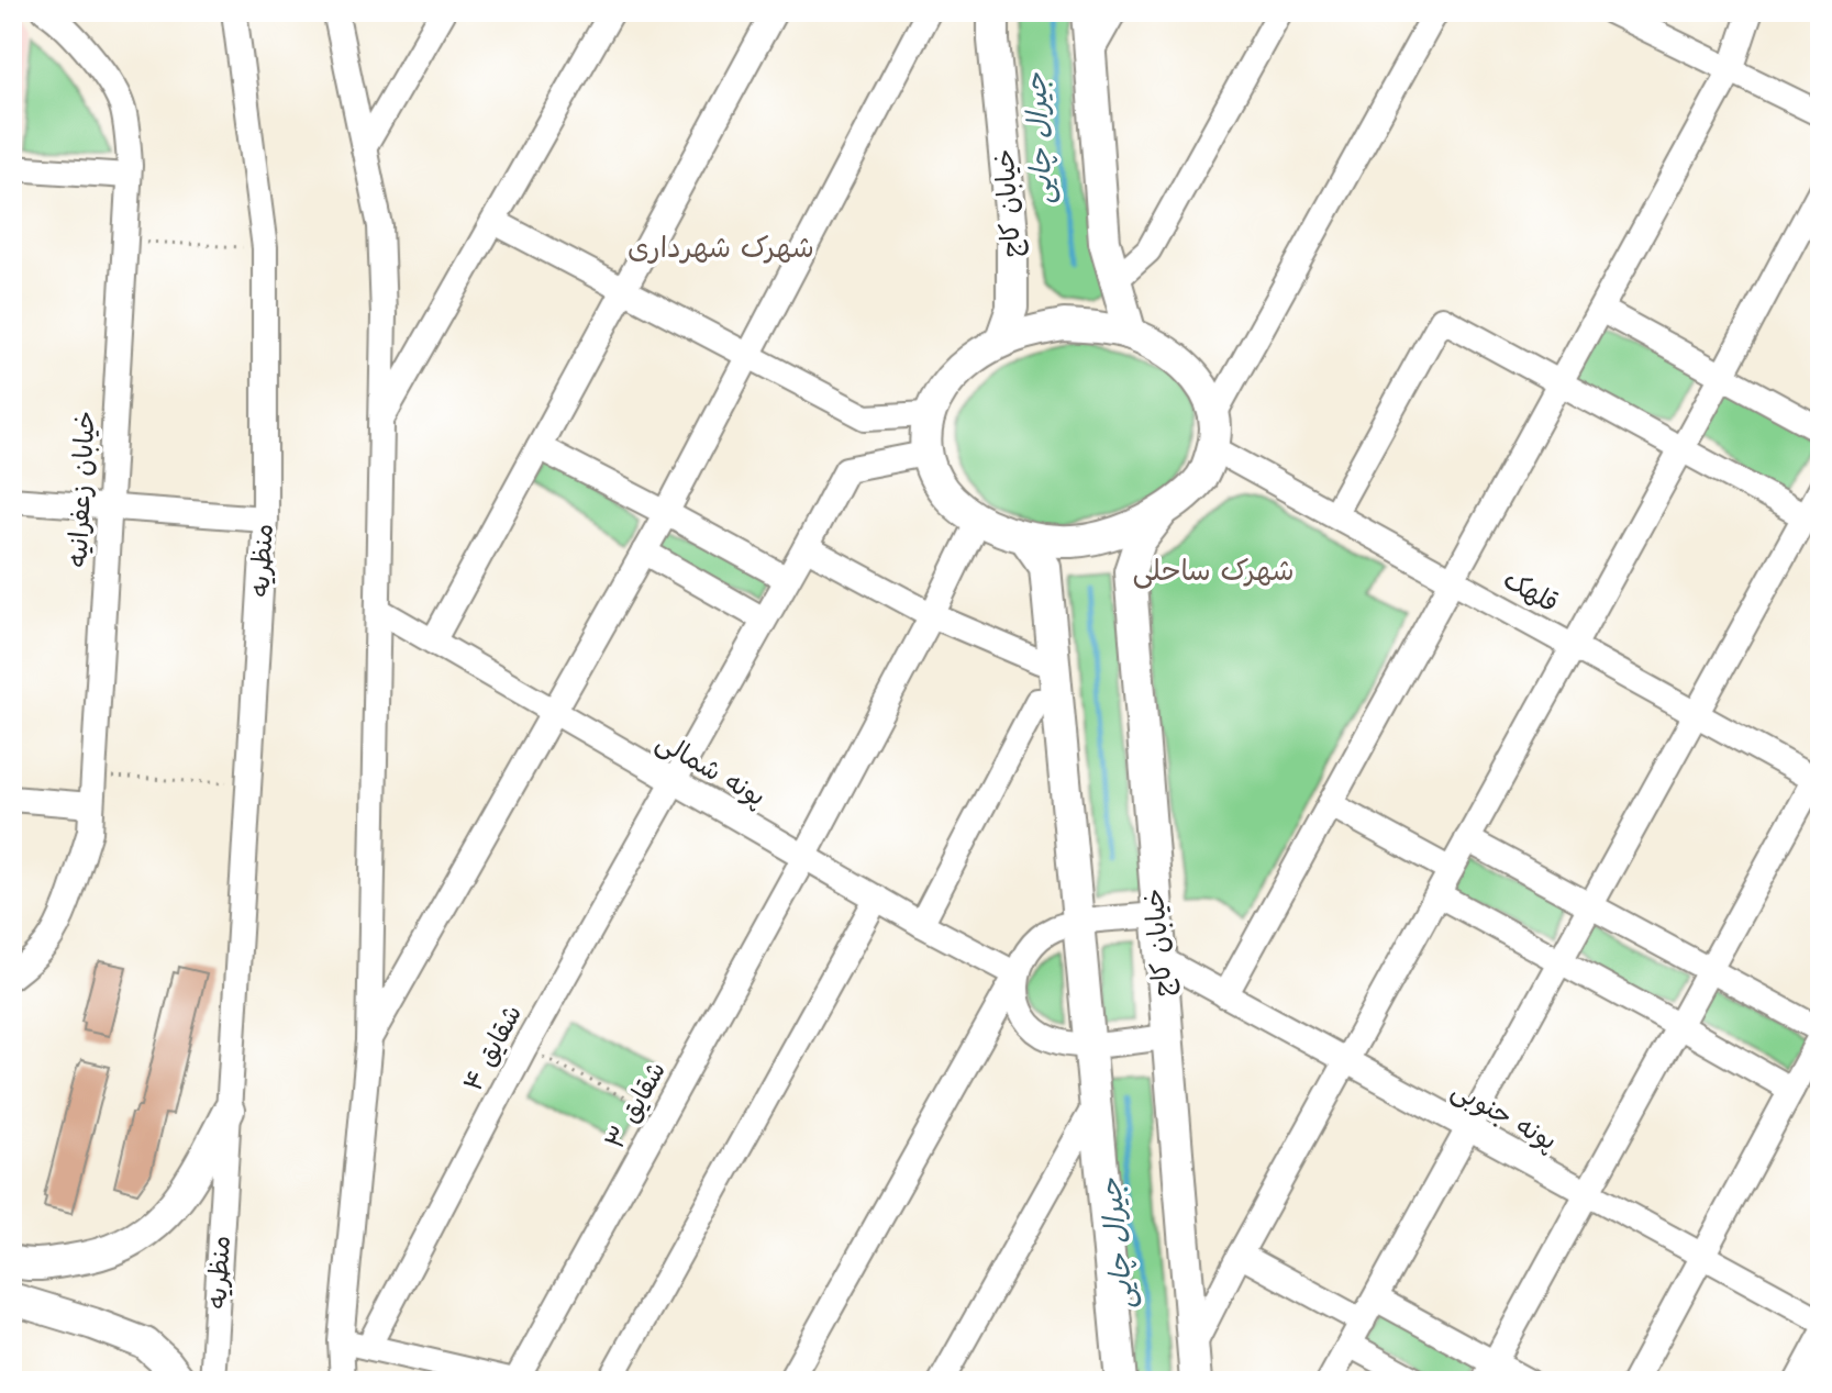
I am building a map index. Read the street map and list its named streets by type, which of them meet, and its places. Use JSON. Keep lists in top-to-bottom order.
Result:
{
  "streets": {
    "main road": ["خیابان کاج", "منظریه"],
    "street": [
      "خیابان زعفرانیه",
      "قلهک",
      "پونه شمالی",
      "شقایق ۴",
      "شقایق ۳",
      "پونه جنوبی"
    ]
  },
  "crossings": [
    ["خیابان کاج", "قلهک"],
    ["خیابان کاج", "شقایق ۴"],
    ["خیابان کاج", "شقایق ۳"],
    ["خیابان کاج", "پونه جنوبی"],
    ["قلهک", "شقایق ۴"],
    ["قلهک", "شقایق ۳"],
    ["پونه شمالی", "شقایق ۴"],
    ["پونه شمالی", "شقایق ۳"],
    ["شقایق ۴", "شقایق ۳"]
  ],
  "districts": ["شهرک شهرداری", "شهرک ساحلی"],
  "water": ["جیرال چایی"]
}
